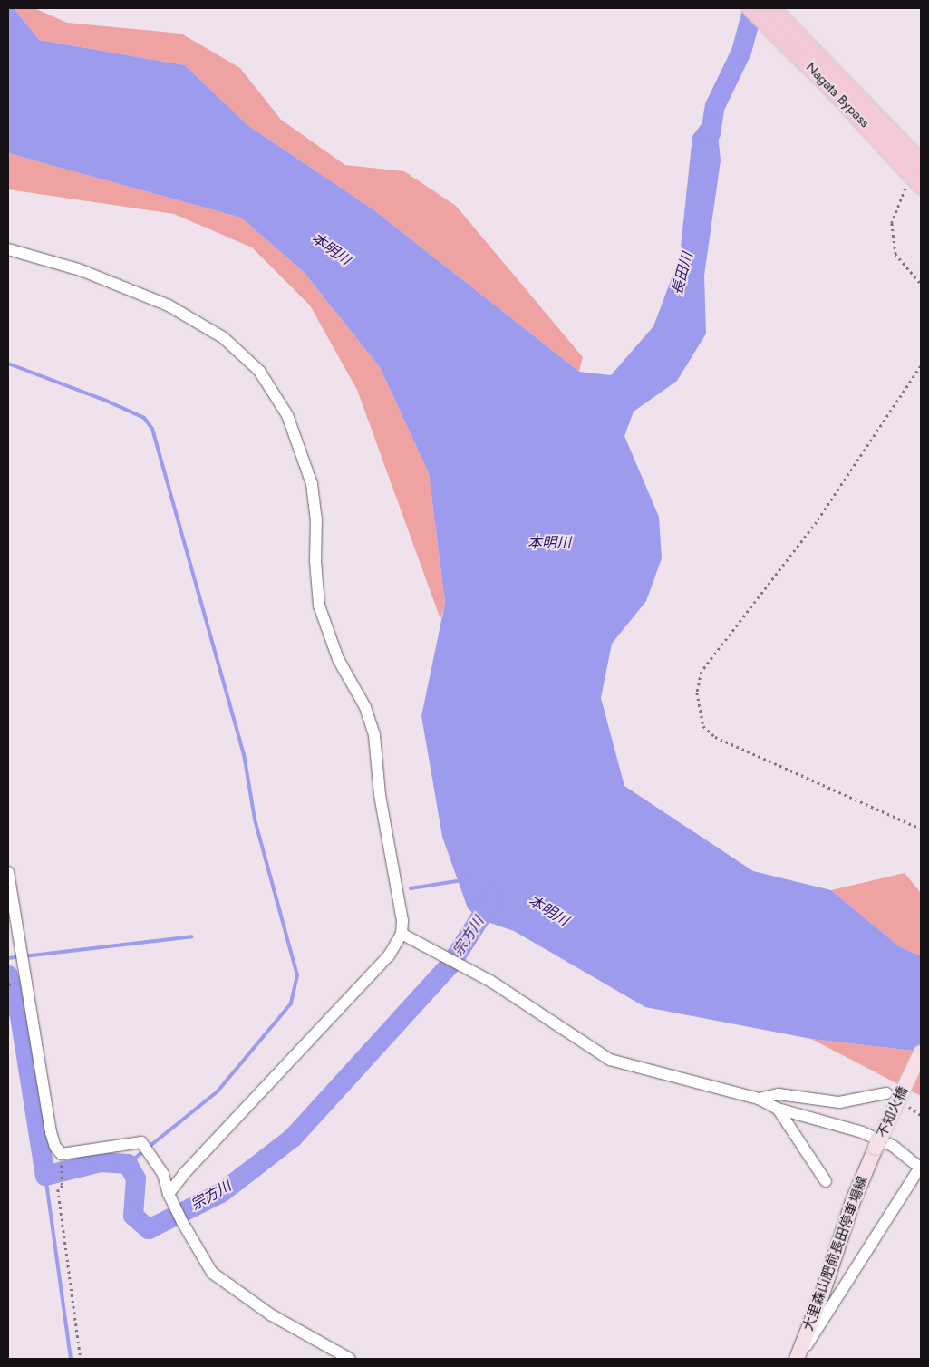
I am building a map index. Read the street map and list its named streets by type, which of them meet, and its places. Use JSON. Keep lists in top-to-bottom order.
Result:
{
  "streets": {
    "highway": ["Nagata Bypass"],
    "main road": ["不知火橋", "大里森山肥前長田停車場線"]
  },
  "crossings": [
    ["不知火橋", "大里森山肥前長田停車場線"]
  ],
  "water": ["本明川", "長田川", "宗方川"]
}
